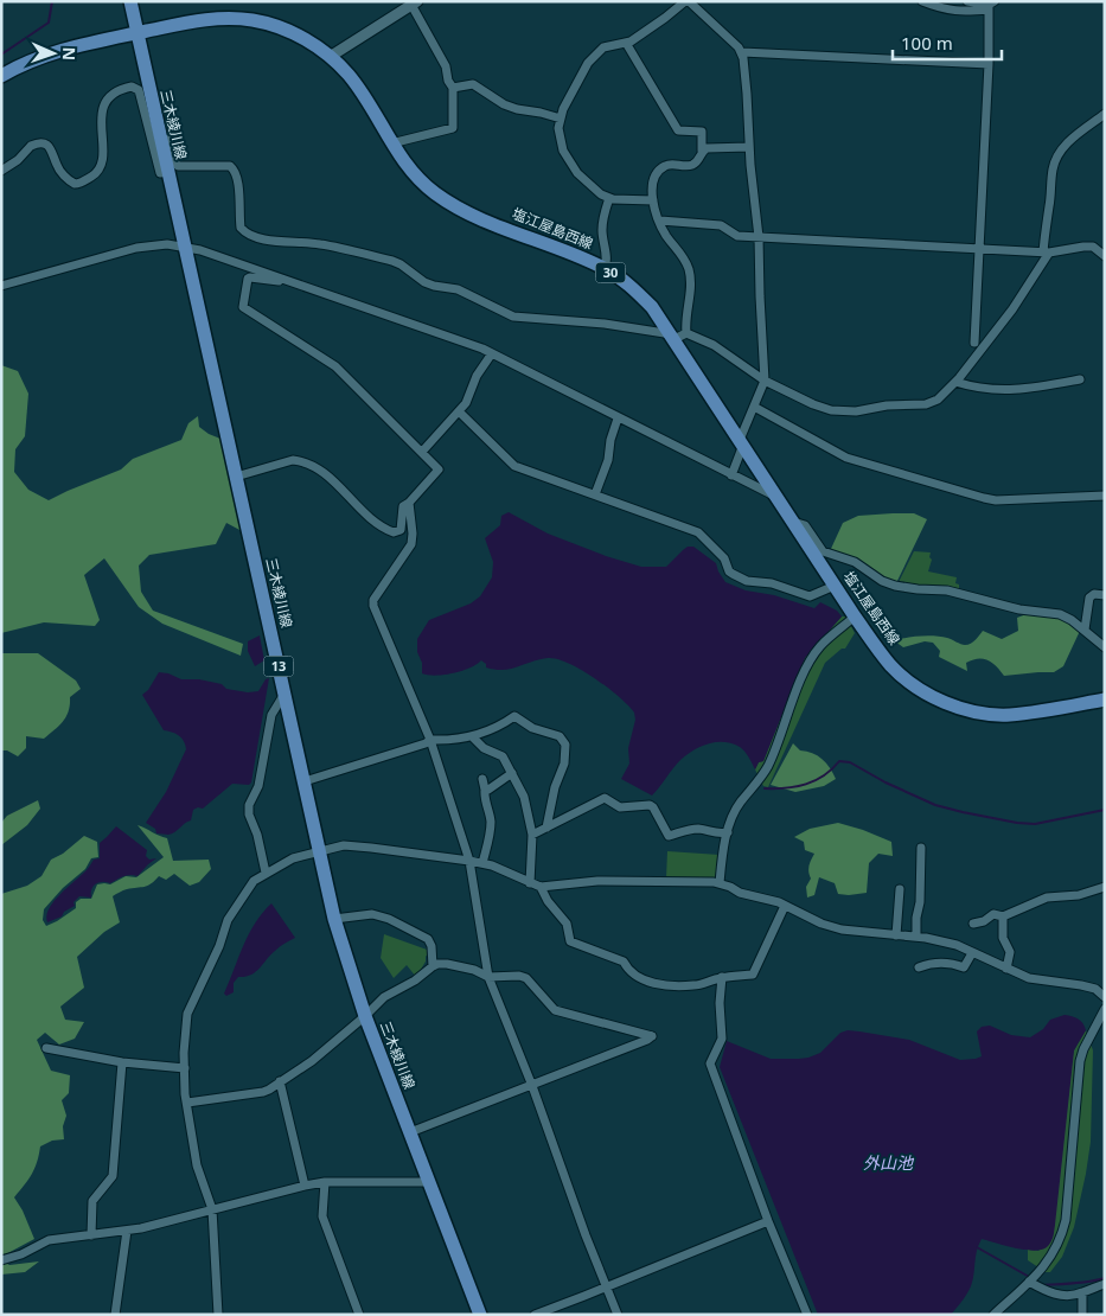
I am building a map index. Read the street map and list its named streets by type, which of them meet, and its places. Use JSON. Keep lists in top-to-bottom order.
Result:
{
  "streets": {
    "main road": [
      "三木綾川線",
      "塩江屋島西線",
      "30",
      "13"
    ]
  },
  "crossings": [
    ["三木綾川線", "塩江屋島西線"]
  ],
  "water": ["外山池"],
  "scale_bar": "100 m",
  "north": "right"
}
